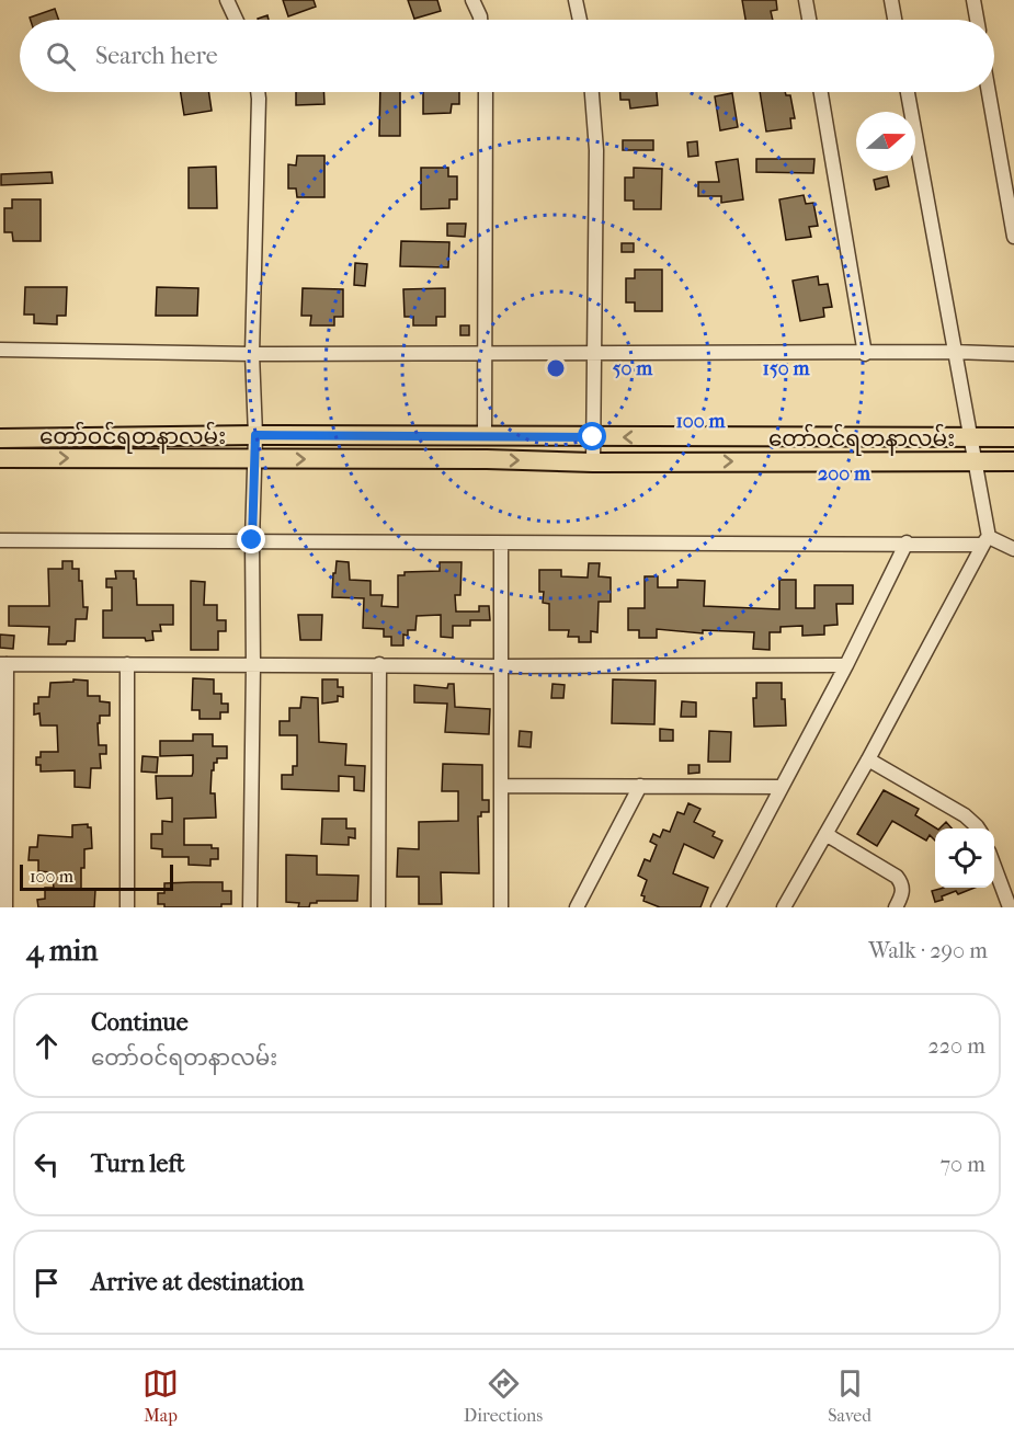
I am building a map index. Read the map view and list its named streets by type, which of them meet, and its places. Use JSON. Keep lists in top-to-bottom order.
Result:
{
  "streets": {
    "main road": ["တော်ဝင်ရတနာလမ်း"]
  },
  "scale_bar": "100 m",
  "north": "right",
  "page": {
    "search": "Search here",
    "scale": "100 m",
    "heading": ["4 min", "Walk · 290 m"],
    "list": [
      ["Continue", "တော်ဝင်ရတနာလမ်း", "220 m"],
      ["Turn left", "70 m"],
      "Arrive at destination"
    ],
    "nav": ["Map", "Directions", "Saved"]
  },
  "rings": [
    "50 m",
    "150 m",
    "100 m",
    "200 m"
  ]
}
